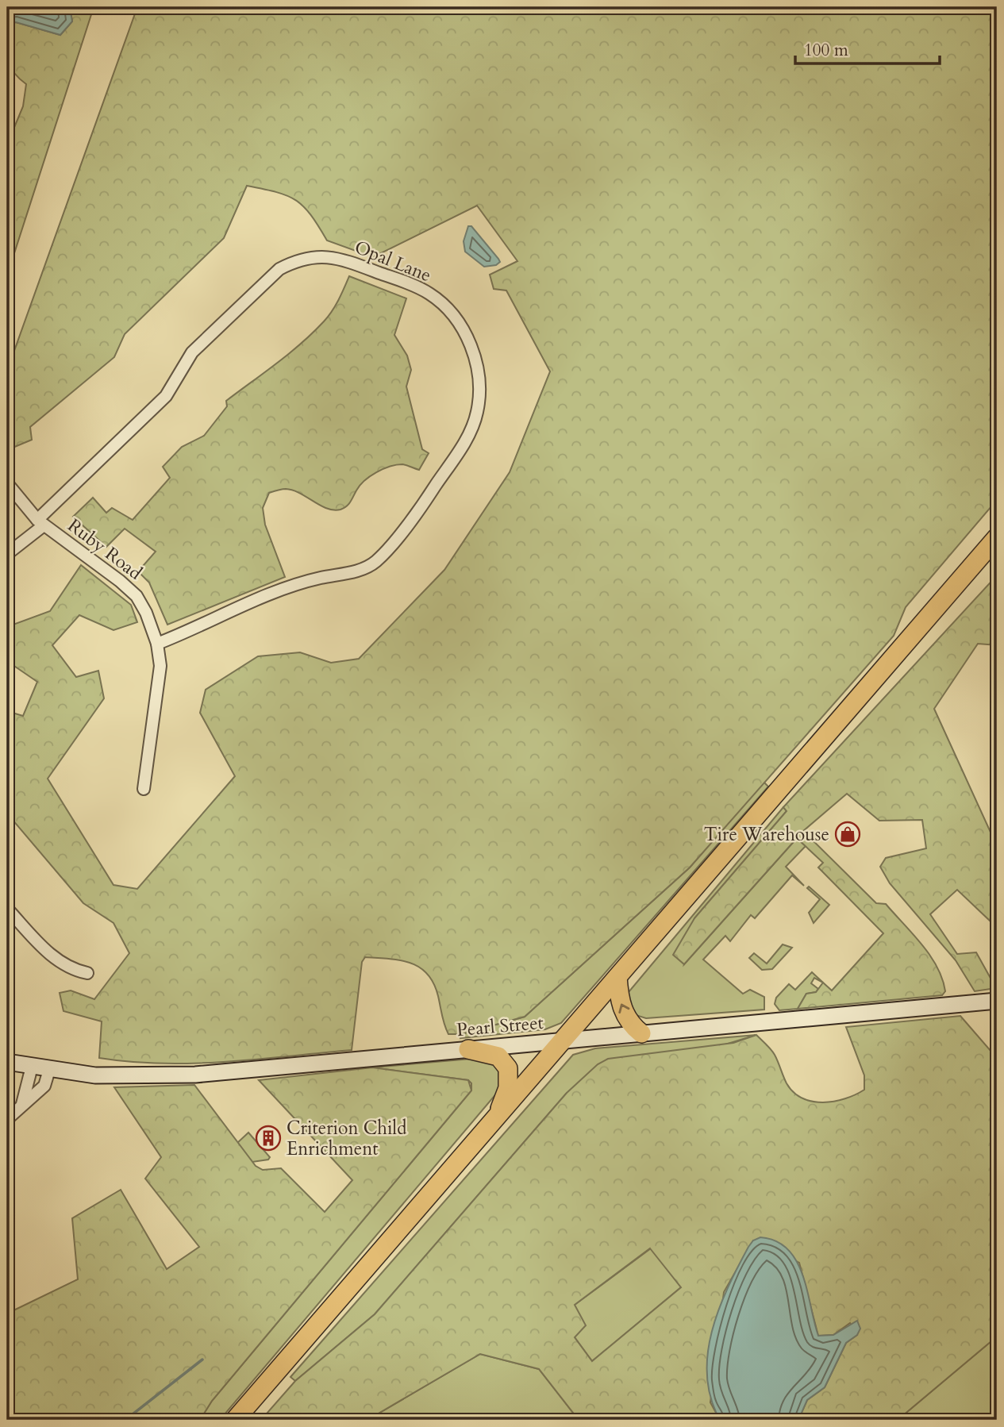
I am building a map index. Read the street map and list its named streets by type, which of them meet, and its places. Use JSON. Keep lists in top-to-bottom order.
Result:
{
  "streets": {
    "main road": ["Pearl Street"],
    "street": ["Opal Lane", "Ruby Road"]
  },
  "crossings": [
    ["Opal Lane", "Ruby Road"]
  ],
  "places": {
    "shop": ["Tire Warehouse"],
    "building": ["Criterion Child Enrichment"]
  },
  "scale_bar": "100 m"
}
